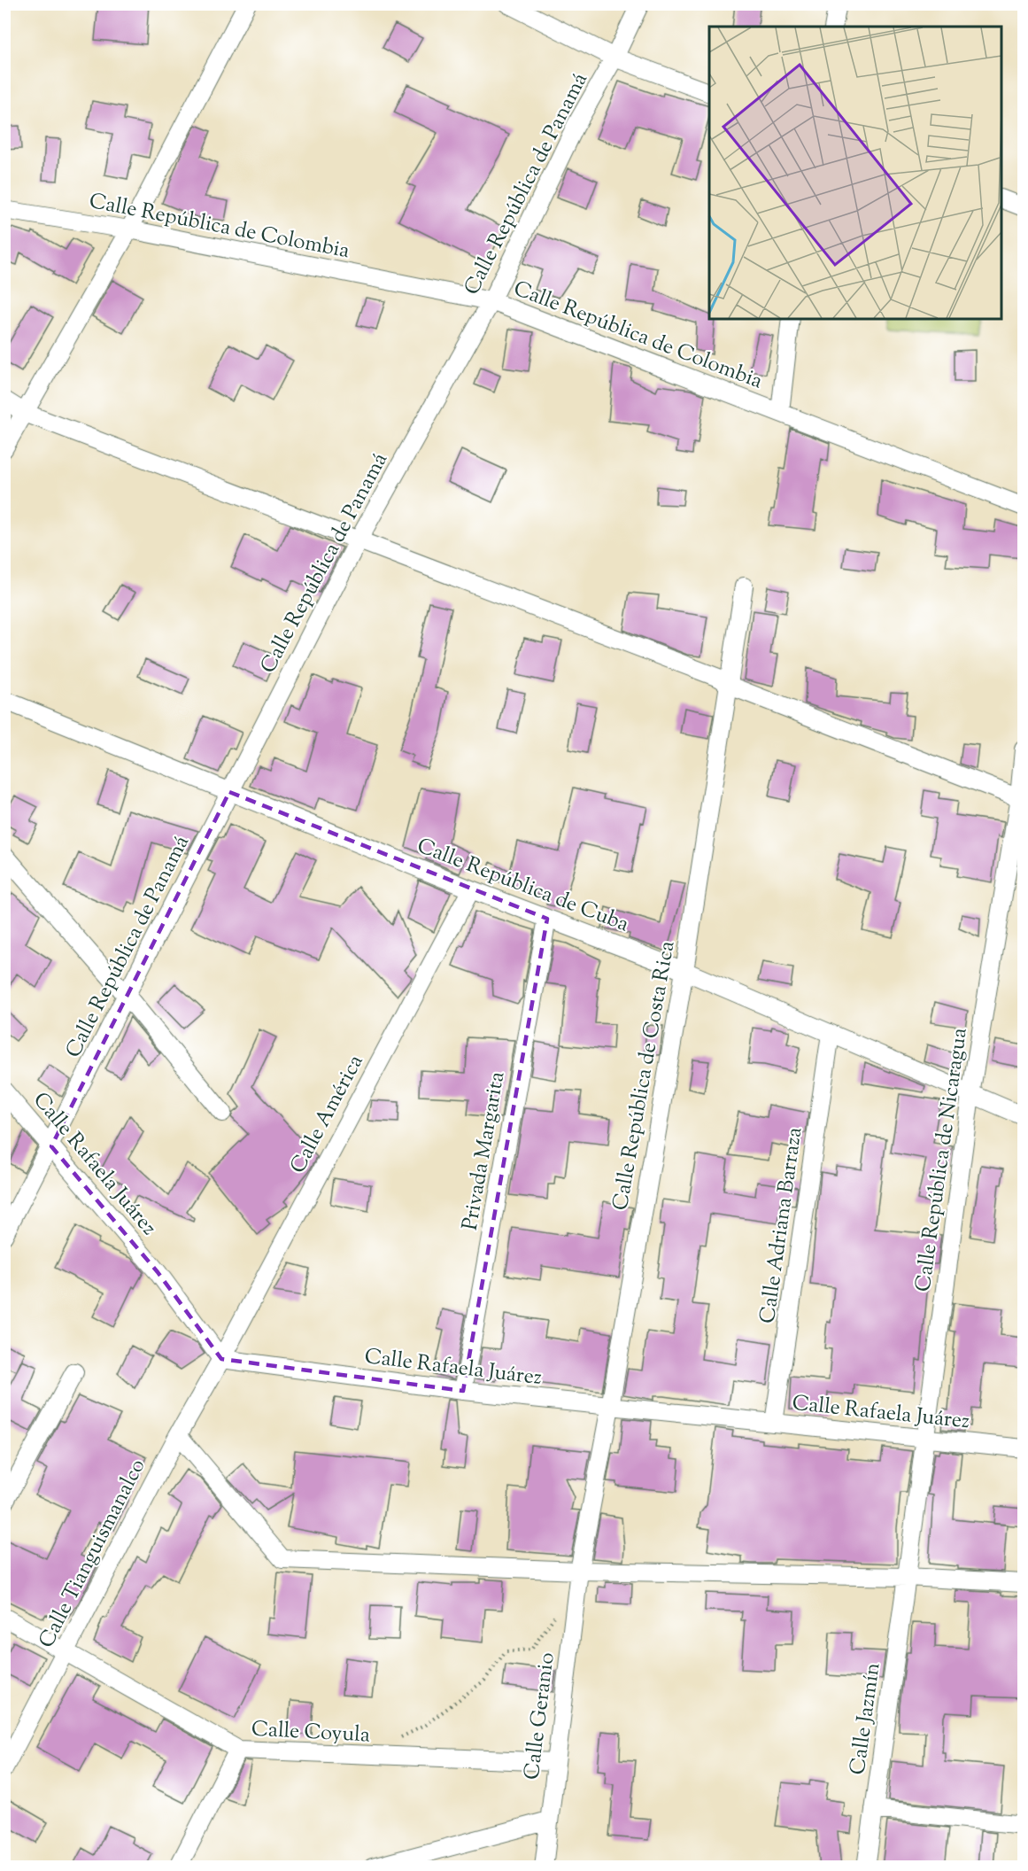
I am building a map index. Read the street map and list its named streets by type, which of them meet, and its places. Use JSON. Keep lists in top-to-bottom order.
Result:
{
  "streets": {
    "street": [
      "Calle República de Panamá",
      "Calle República de Colombia",
      "Calle República de Cuba",
      "Calle República de Costa Rica",
      "Calle América",
      "Privada Margarita",
      "Calle República de Nicaragua",
      "Calle Rafaela Juárez",
      "Calle Adriana Barraza",
      "Calle Tianguismanalco",
      "Calle Geranio",
      "Calle Jazmín",
      "Calle Coyula"
    ]
  },
  "crossings": [
    ["Calle República de Panamá", "Calle República de Colombia"],
    ["Calle República de Panamá", "Calle República de Cuba"],
    ["Calle República de Panamá", "Calle Rafaela Juárez"],
    ["Calle República de Cuba", "Calle República de Costa Rica"],
    ["Calle República de Cuba", "Calle América"],
    ["Calle República de Cuba", "Privada Margarita"],
    ["Calle República de Cuba", "Calle República de Nicaragua"],
    ["Calle República de Cuba", "Calle Adriana Barraza"],
    ["Calle República de Costa Rica", "Calle Rafaela Juárez"],
    ["Calle República de Costa Rica", "Calle Geranio"],
    ["Calle América", "Calle Rafaela Juárez"],
    ["Calle América", "Calle Tianguismanalco"],
    ["Privada Margarita", "Calle Rafaela Juárez"],
    ["Calle República de Nicaragua", "Calle Rafaela Juárez"],
    ["Calle República de Nicaragua", "Calle Jazmín"],
    ["Calle Rafaela Juárez", "Calle Adriana Barraza"],
    ["Calle Rafaela Juárez", "Calle Tianguismanalco"],
    ["Calle Tianguismanalco", "Calle Coyula"],
    ["Calle Geranio", "Calle Coyula"]
  ]
}
